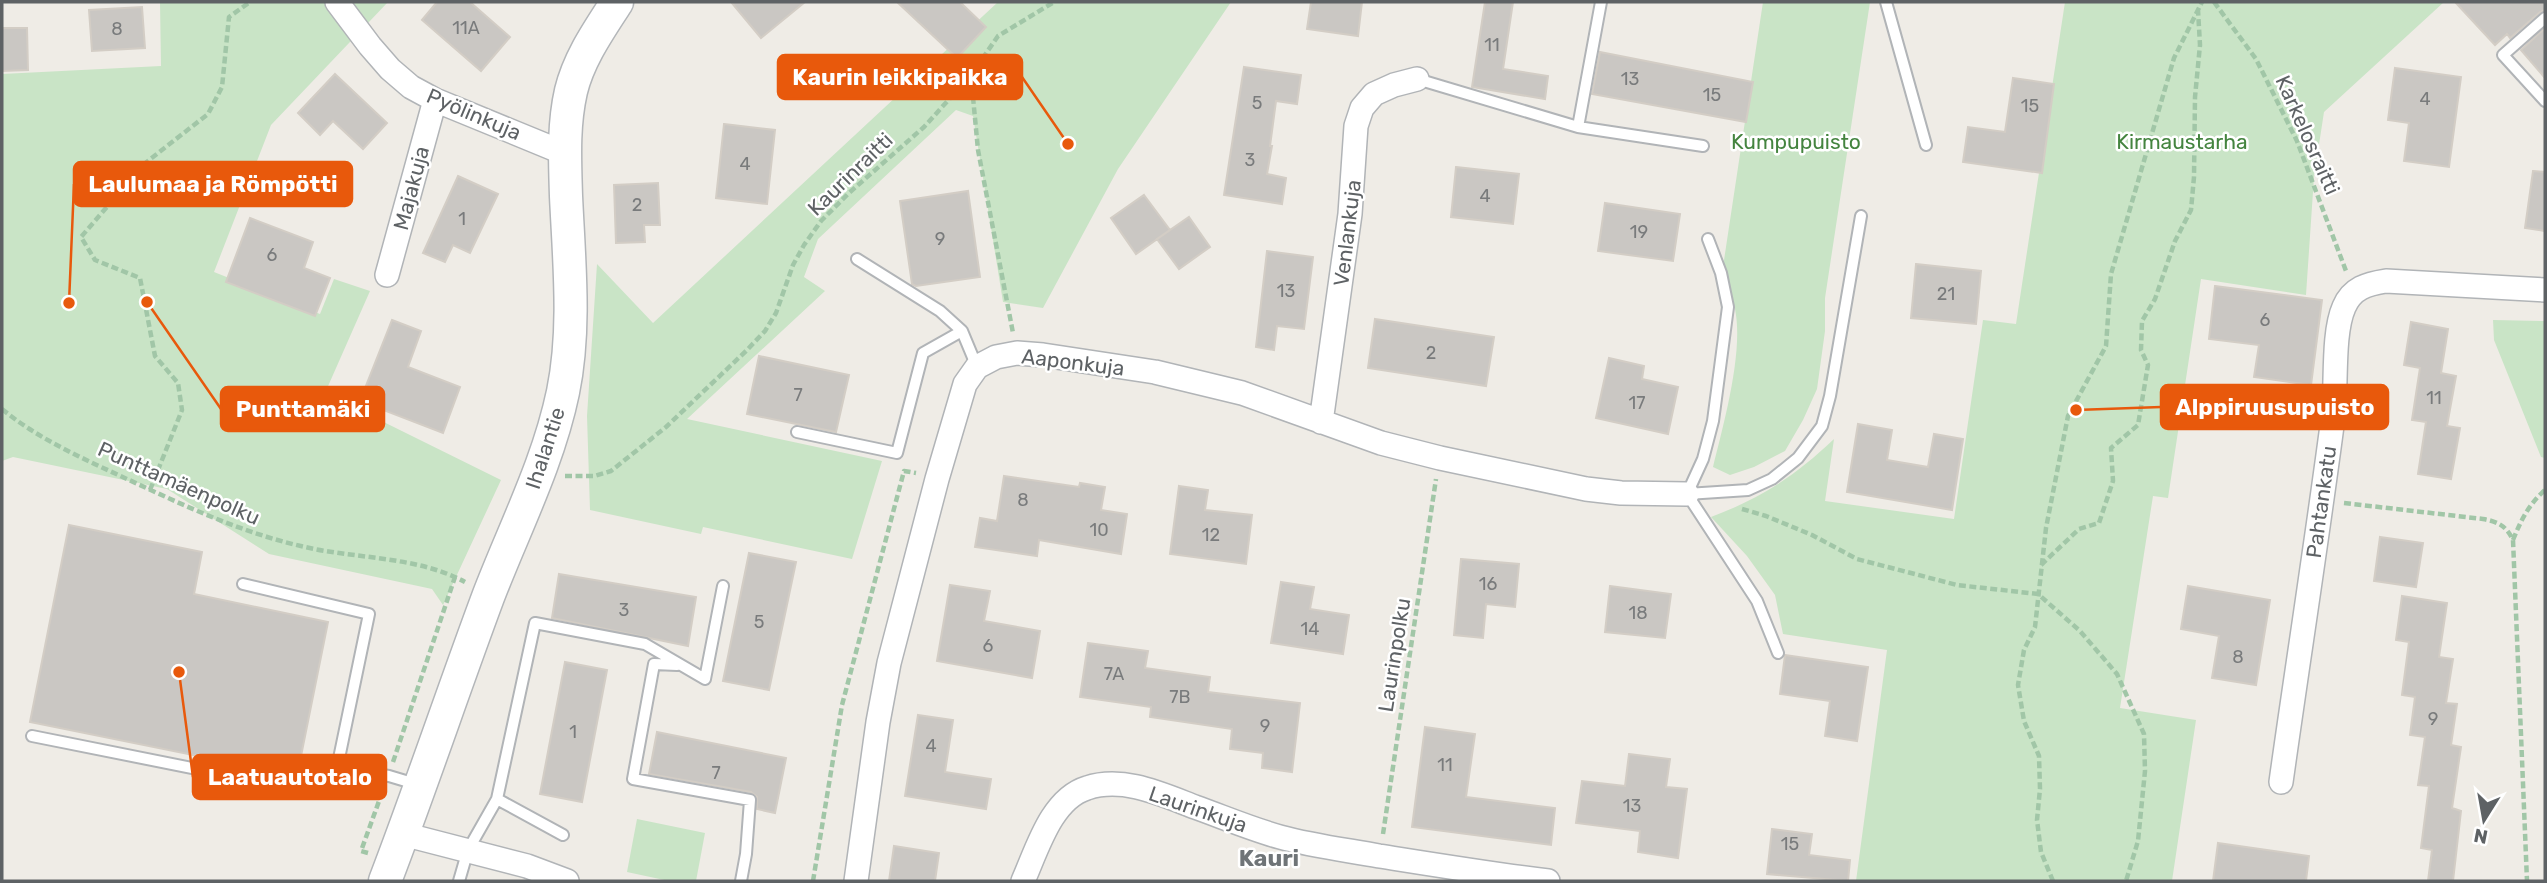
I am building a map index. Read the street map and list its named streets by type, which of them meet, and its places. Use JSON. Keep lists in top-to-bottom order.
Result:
{
  "streets": {
    "street": [
      "Pyölinkuja",
      "Majakuja",
      "Venlankuja",
      "Aaponkuja",
      "Ihalantie",
      "Pahtankatu",
      "Laurinkuja"
    ],
    "path": [
      "Karkelosraitti",
      "Kaurinraitti",
      "Punttamäenpolku",
      "Laurinpolku"
    ]
  },
  "crossings": [
    ["Pyölinkuja", "Majakuja"],
    ["Pyölinkuja", "Ihalantie"],
    ["Karkelosraitti", "Pahtankatu"],
    ["Venlankuja", "Aaponkuja"],
    ["Aaponkuja", "Laurinpolku"],
    ["Ihalantie", "Punttamäenpolku"],
    ["Laurinpolku", "Laurinkuja"]
  ],
  "districts": ["Kauri"],
  "parks": ["Kumpupuisto", "Kirmaustarha"],
  "places": [
    "Kaurin leikkipaikka",
    "Punttamäki",
    "Laulumaa ja Römpötti",
    "Alppiruusupuisto",
    "Laatuautotalo"
  ],
  "house_numbers": [
    "11A",
    "8",
    "11",
    "13",
    "15",
    "4",
    "5",
    "15",
    "3",
    "4",
    "4",
    "2",
    "1",
    "19",
    "9",
    "6",
    "13",
    "21",
    "6",
    "2",
    "7",
    "11",
    "17",
    "8",
    "10",
    "12",
    "16",
    "3",
    "18",
    "5",
    "14",
    "6",
    "8",
    "7A",
    "7B",
    "9",
    "9",
    "1",
    "4",
    "11",
    "7",
    "13",
    "15"
  ],
  "north": "bottom"
}
